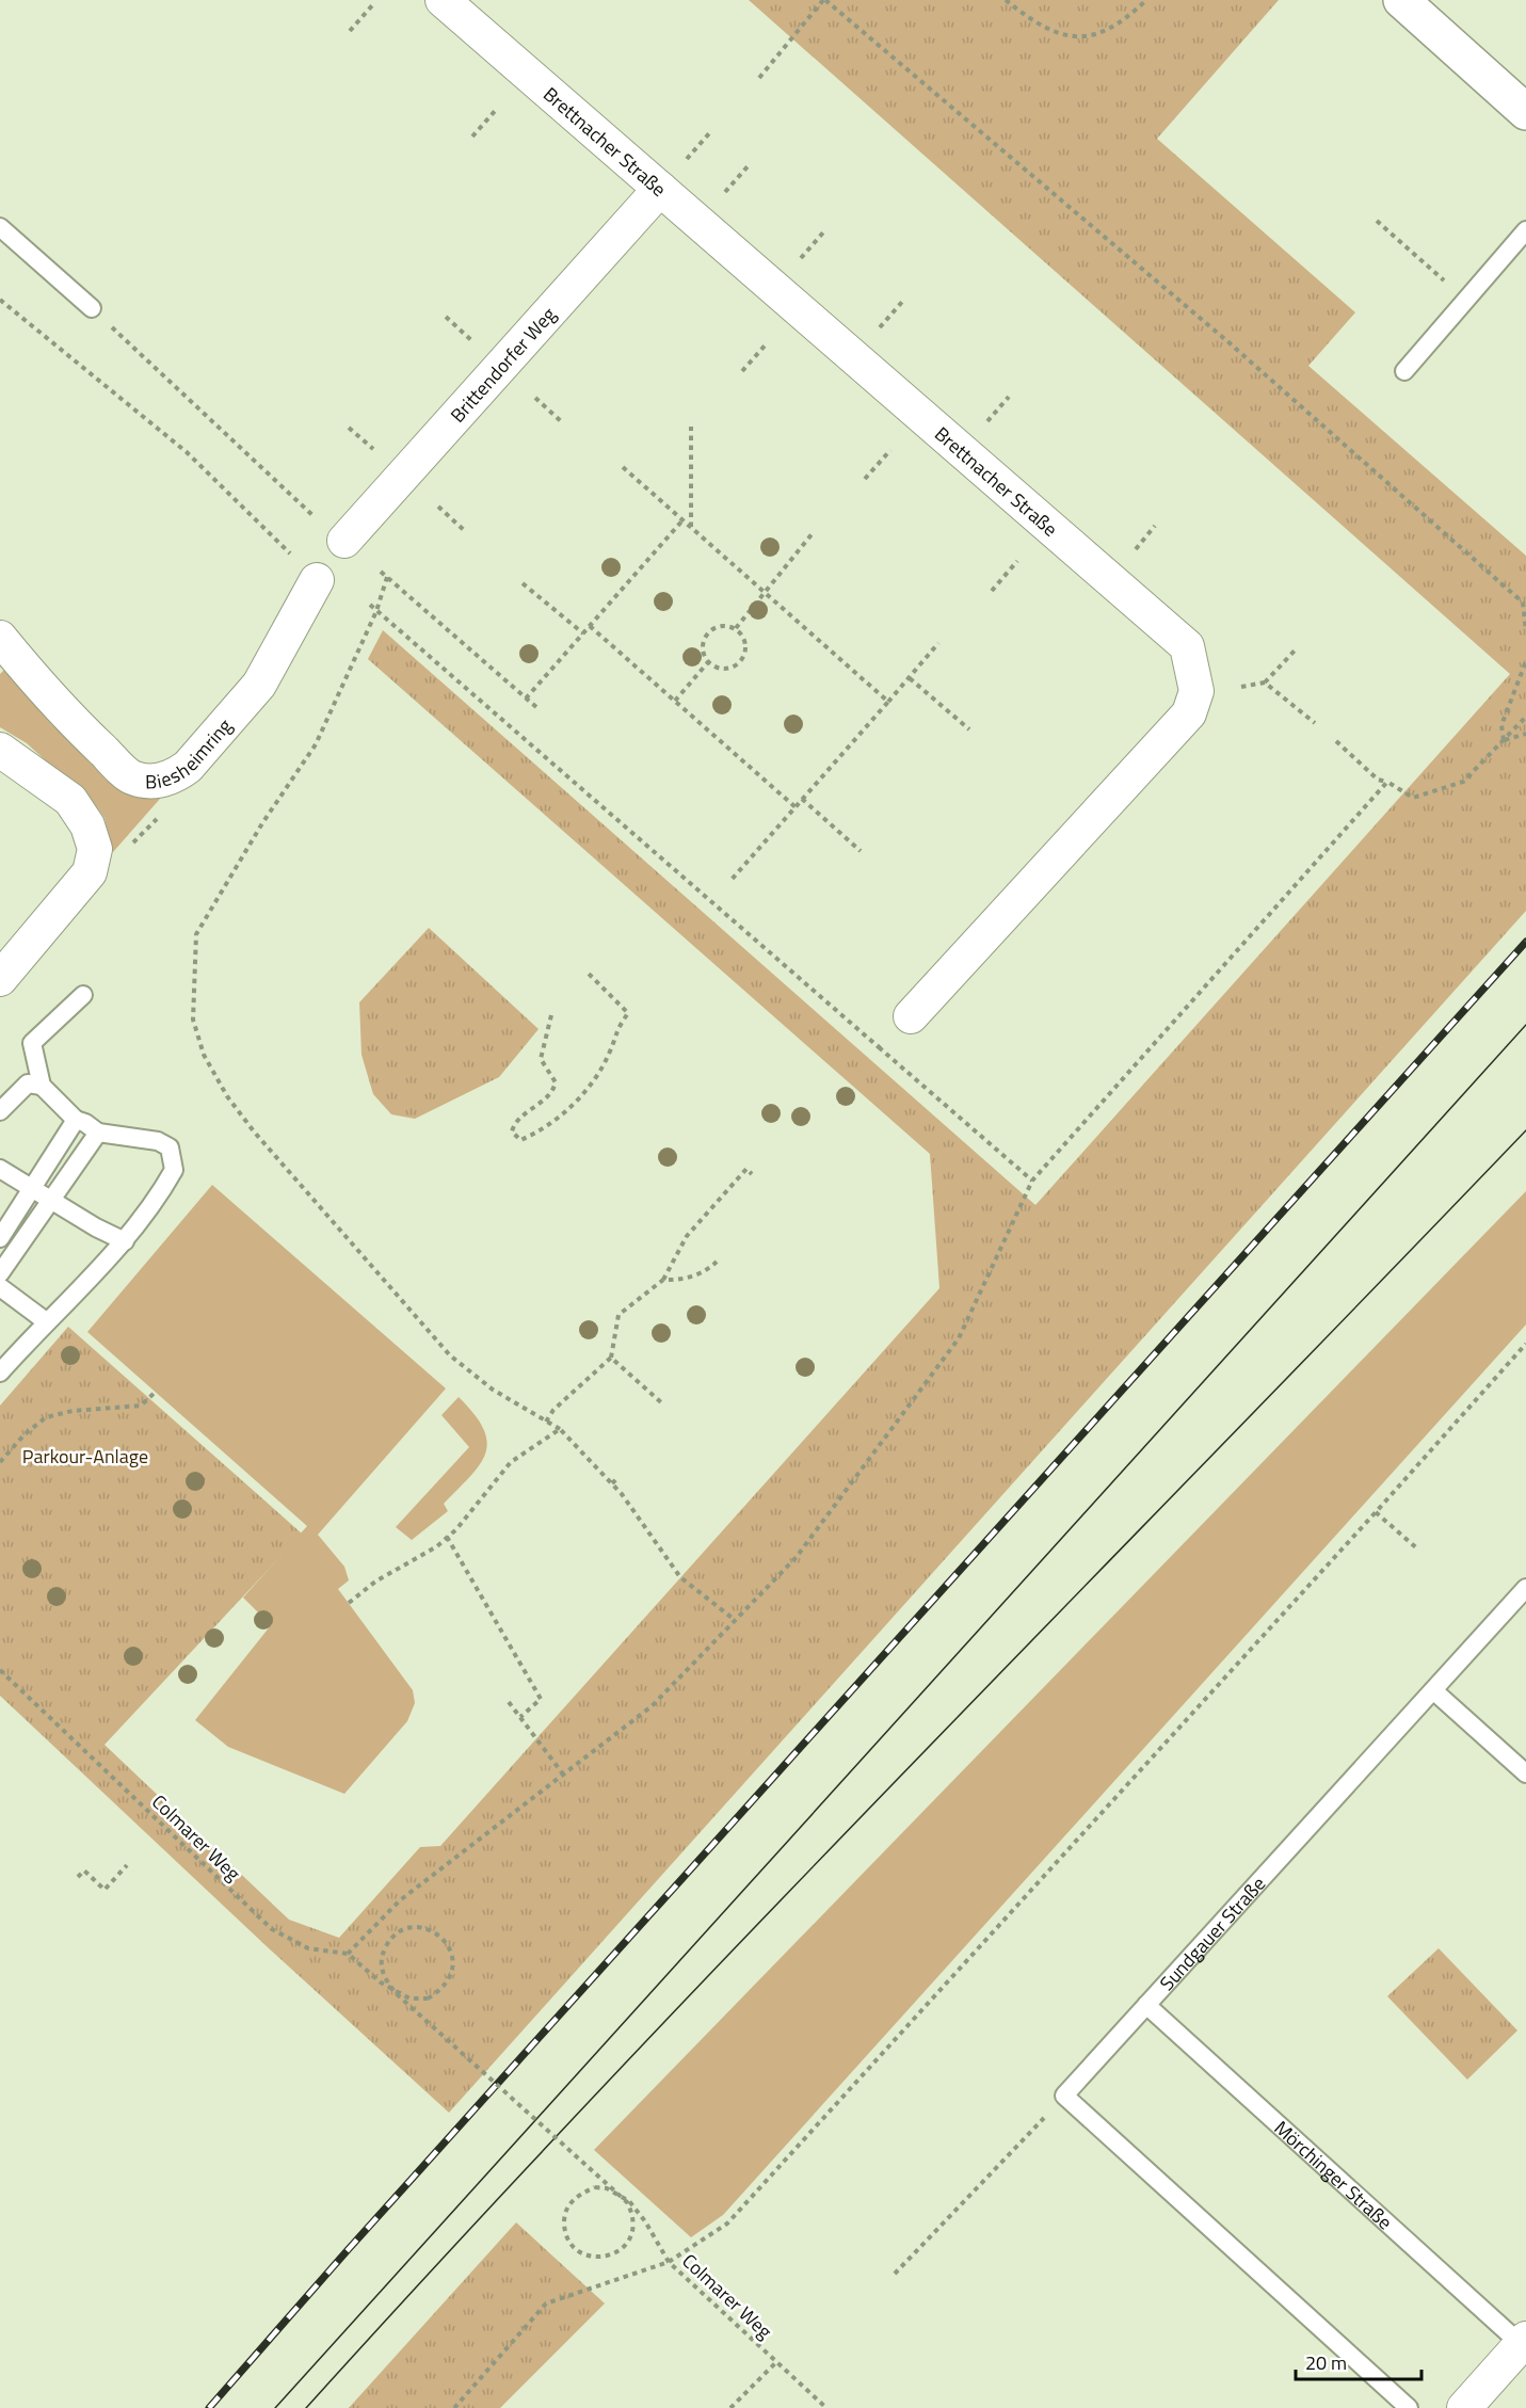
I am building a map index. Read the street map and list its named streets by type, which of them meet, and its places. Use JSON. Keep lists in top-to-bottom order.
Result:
{
  "streets": {
    "street": [
      "Brettnacher Straße",
      "Brittendorfer Weg",
      "Biesheimring",
      "Mörchinger Straße"
    ],
    "lane": ["Sundgauer Straße"],
    "path": ["Colmarer Weg"]
  },
  "crossings": [
    ["Brettnacher Straße", "Brittendorfer Weg"],
    ["Sundgauer Straße", "Mörchinger Straße"]
  ],
  "parks": ["Parkour-Anlage"],
  "scale_bar": "20 m"
}
